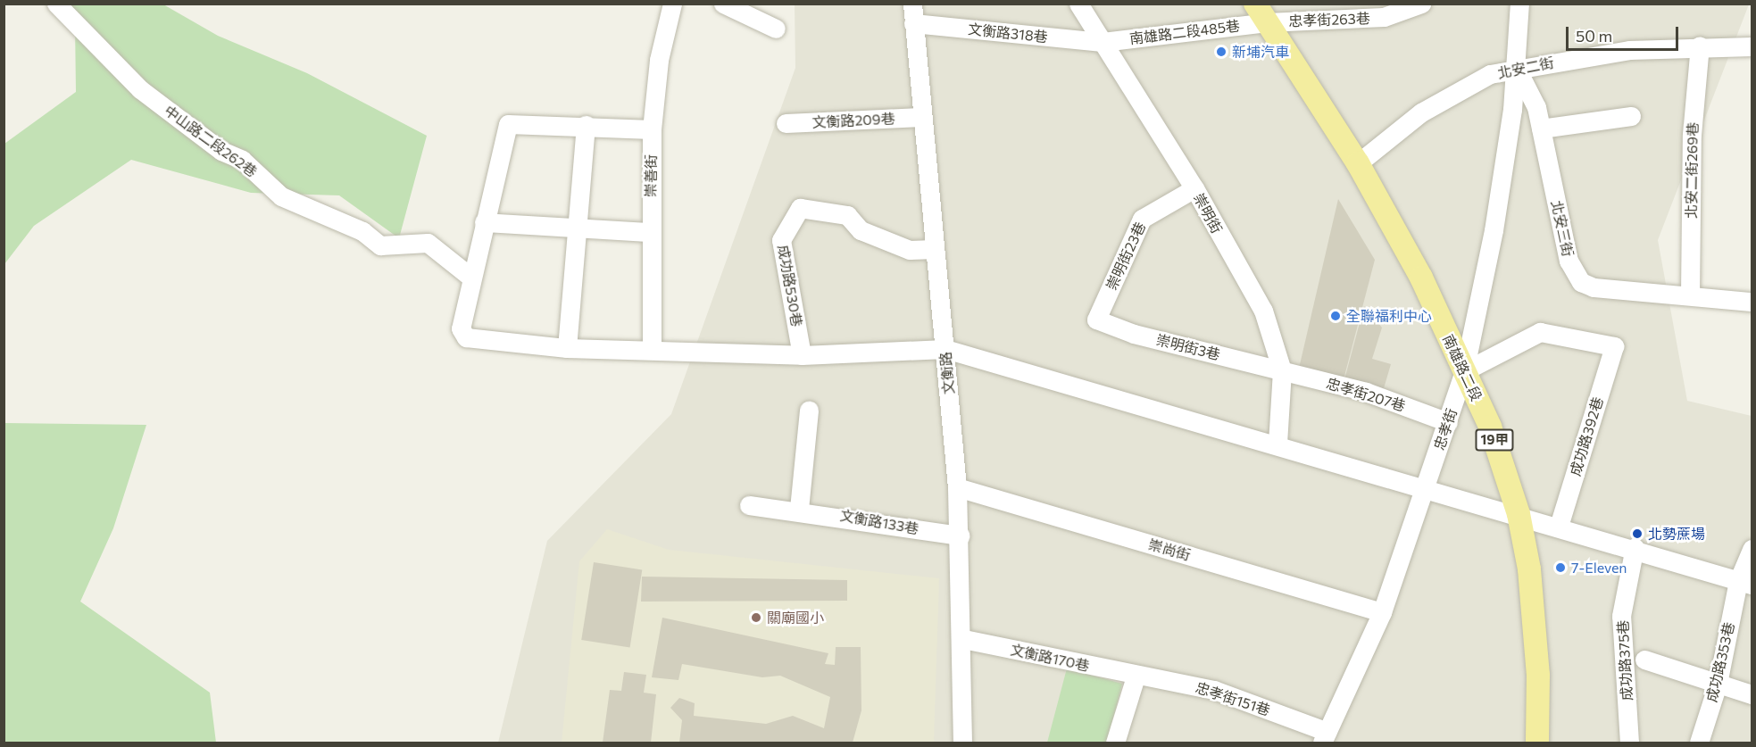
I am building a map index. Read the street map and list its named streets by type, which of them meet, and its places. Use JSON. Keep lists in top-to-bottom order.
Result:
{
  "streets": {
    "main road": ["南雄路二段", "19甲"],
    "street": [
      "忠孝街263巷",
      "南雄路二段485巷",
      "文衡路318巷",
      "北安二街",
      "文衡路209巷",
      "中山路二段262巷",
      "北安二街269巷",
      "崇善街",
      "崇明街",
      "北安三街",
      "崇明街23巷",
      "成功路530巷",
      "崇明街3巷",
      "文衡路",
      "忠孝街207巷",
      "忠孝街",
      "成功路392巷",
      "文衡路133巷",
      "崇尚街",
      "文衡路170巷",
      "成功路375巷",
      "成功路353巷",
      "忠孝街151巷"
    ]
  },
  "crossings": [
    ["忠孝街263巷", "南雄路二段485巷"],
    ["忠孝街263巷", "南雄路二段"],
    ["南雄路二段485巷", "文衡路318巷"],
    ["南雄路二段485巷", "崇明街"],
    ["南雄路二段485巷", "南雄路二段"],
    ["文衡路318巷", "崇明街"],
    ["文衡路318巷", "文衡路"],
    ["北安二街", "北安二街269巷"],
    ["北安二街", "北安三街"],
    ["北安二街", "南雄路二段"],
    ["北安二街", "忠孝街"],
    ["文衡路209巷", "文衡路"],
    ["北安二街269巷", "北安三街"],
    ["崇明街", "崇明街23巷"],
    ["崇明街", "崇明街3巷"],
    ["崇明街", "忠孝街207巷"],
    ["北安三街", "忠孝街"],
    ["崇明街23巷", "崇明街3巷"],
    ["成功路530巷", "文衡路"],
    ["崇明街3巷", "忠孝街207巷"],
    ["南雄路二段", "忠孝街"],
    ["南雄路二段", "成功路392巷"],
    ["文衡路", "文衡路133巷"],
    ["文衡路", "崇尚街"],
    ["文衡路", "文衡路170巷"],
    ["忠孝街207巷", "忠孝街"],
    ["忠孝街", "成功路392巷"],
    ["忠孝街", "崇尚街"],
    ["忠孝街", "忠孝街151巷"],
    ["文衡路170巷", "忠孝街151巷"]
  ],
  "places": [
    "新埔汽車",
    "全聯福利中心",
    "北勢蔗場",
    "7-Eleven",
    "關廟國小"
  ],
  "scale_bar": "50 m"
}
